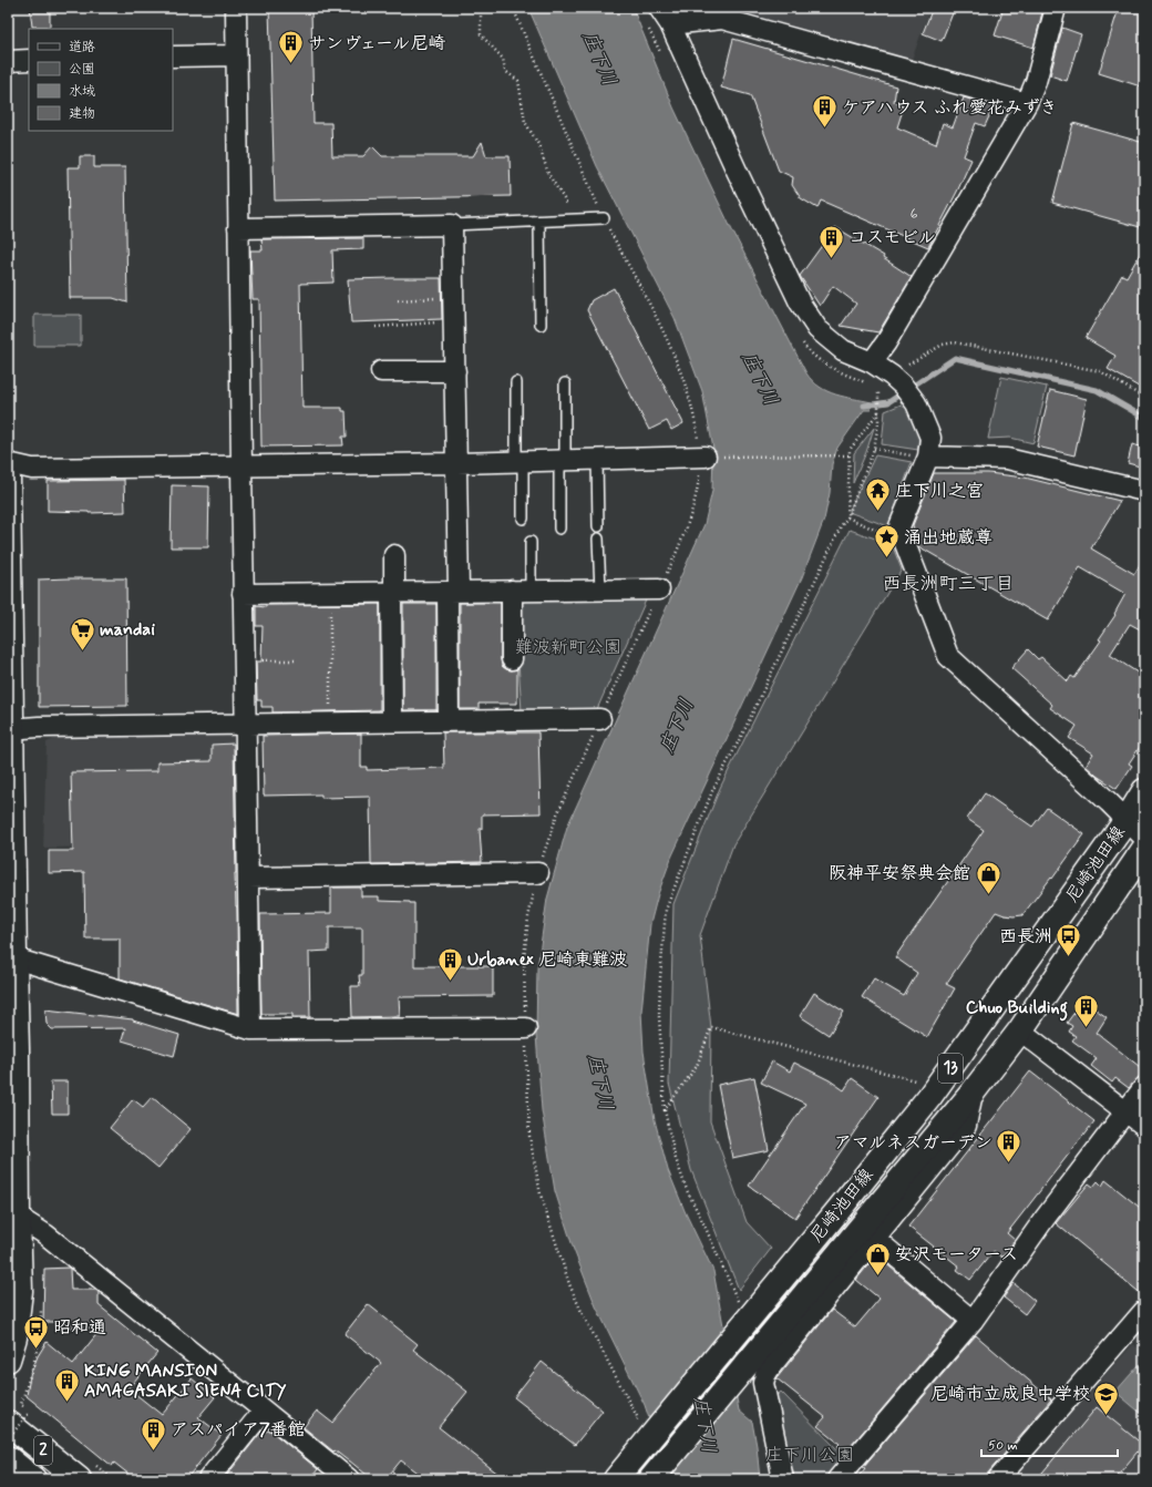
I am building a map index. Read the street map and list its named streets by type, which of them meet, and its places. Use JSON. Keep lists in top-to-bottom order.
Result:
{
  "streets": {
    "main road": ["尼崎池田線", "13", "2"]
  },
  "districts": ["西長洲町三丁目"],
  "water": ["庄下川"],
  "parks": ["難波新町公園", "庄下川公園"],
  "places": {
    "building": [
      "サンヴェール尼崎",
      "ケアハウス ふれ愛花みずき",
      "コスモビル",
      "Urbanex 尼崎東難波",
      "Chuo Building",
      "アマルネスガーデン",
      "KING MANSION AMAGASAKI SIENA CITY",
      "アスパイア7番館"
    ],
    "temple": ["庄下川之宮"],
    "place": ["涌出地蔵尊"],
    "supermarket": ["mandai"],
    "shop": ["阪神平安祭典会館", "安沢モータース"],
    "bus stop": ["西長洲", "昭和通"],
    "school or university": ["尼崎市立成良中学校"]
  },
  "house_numbers": ["6"],
  "legend": [
    "道路",
    "公園",
    "水域",
    "建物"
  ],
  "scale_bar": "50 m"
}
